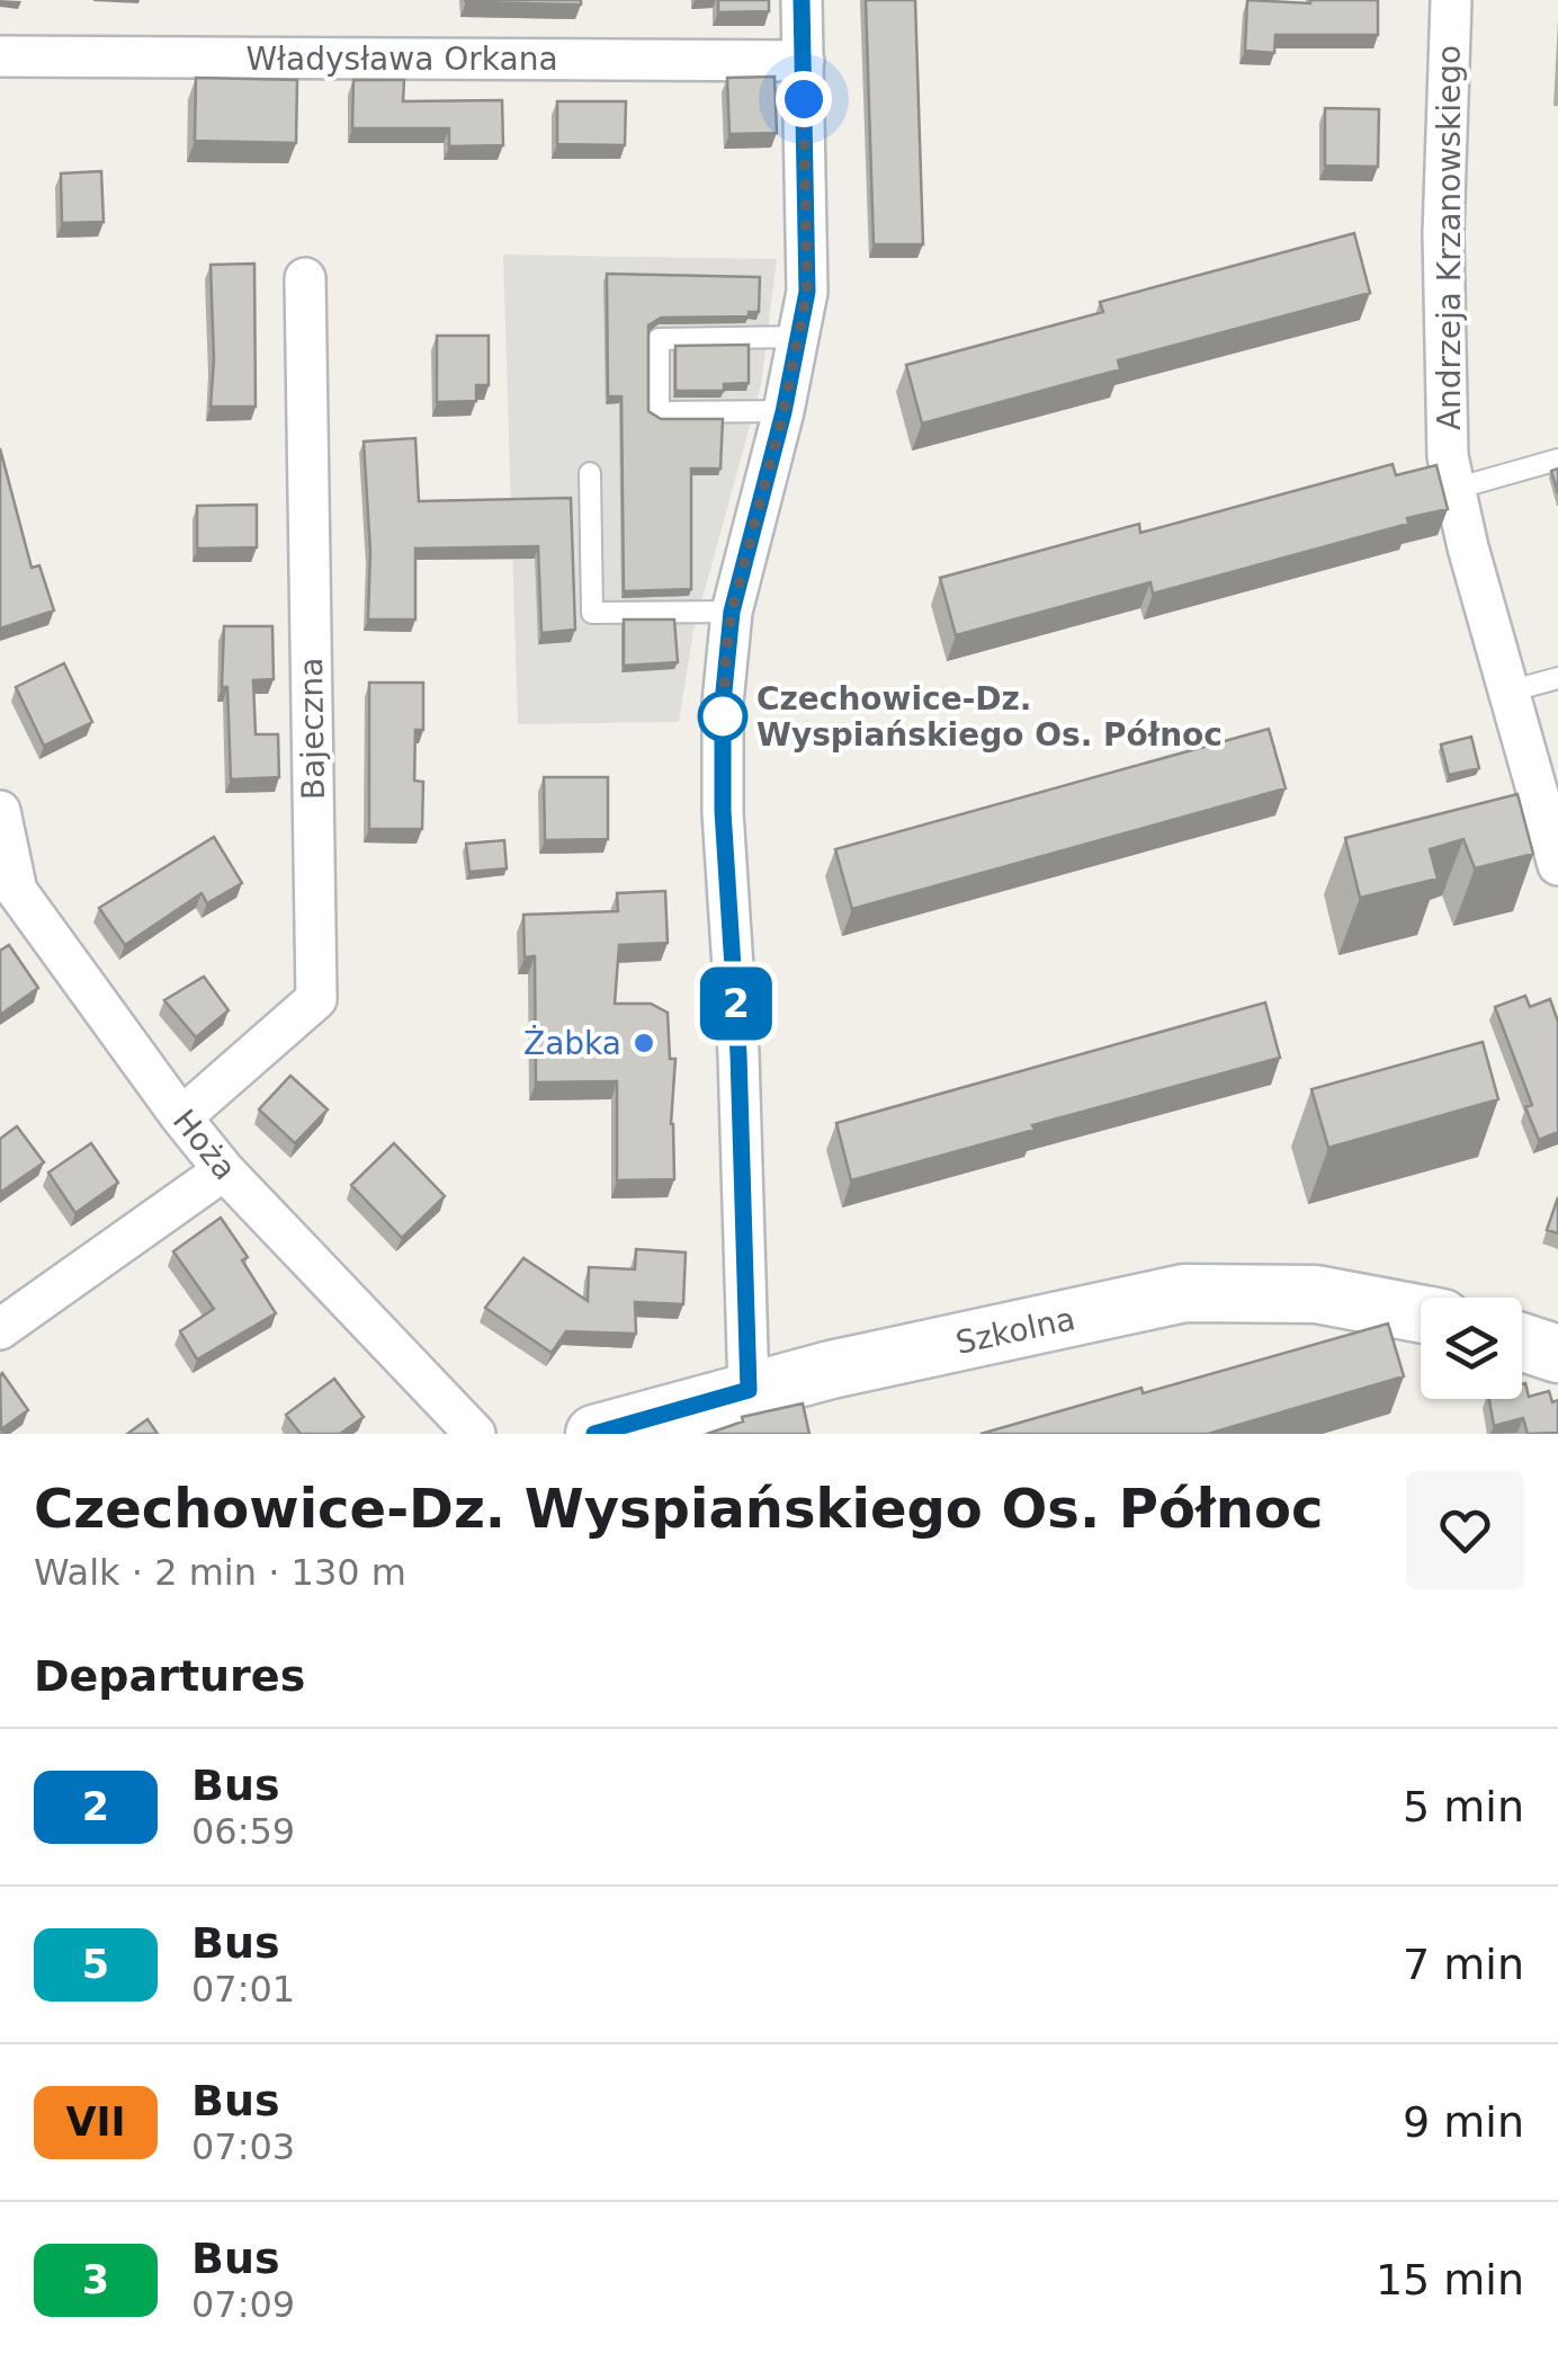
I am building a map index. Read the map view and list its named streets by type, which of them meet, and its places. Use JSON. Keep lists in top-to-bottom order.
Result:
{
  "streets": {
    "street": [
      "Władysława Orkana",
      "Andrzeja Krzanowskiego",
      "Bajeczna",
      "Hoża",
      "Szkolna"
    ]
  },
  "crossings": [
    ["Bajeczna", "Hoża"]
  ],
  "places": ["Czechowice-Dz. Wyspiańskiego Os. Północ", "Żabka"],
  "lines": ["bus line 2"],
  "page": {
    "on_map": "2",
    "heading": [
      ["Czechowice-Dz. Wyspiańskiego Os. Północ", "Walk · 2 min · 130 m"],
      "Departures"
    ],
    "list": [
      {
        "mark": "2",
        "name": "Bus",
        "note": "06:59",
        "value": "5 min"
      },
      {
        "mark": "5",
        "name": "Bus",
        "note": "07:01",
        "value": "7 min"
      },
      {
        "mark": "VII",
        "name": "Bus",
        "note": "07:03",
        "value": "9 min"
      },
      {
        "mark": "3",
        "name": "Bus",
        "note": "07:09",
        "value": "15 min"
      }
    ]
  }
}
